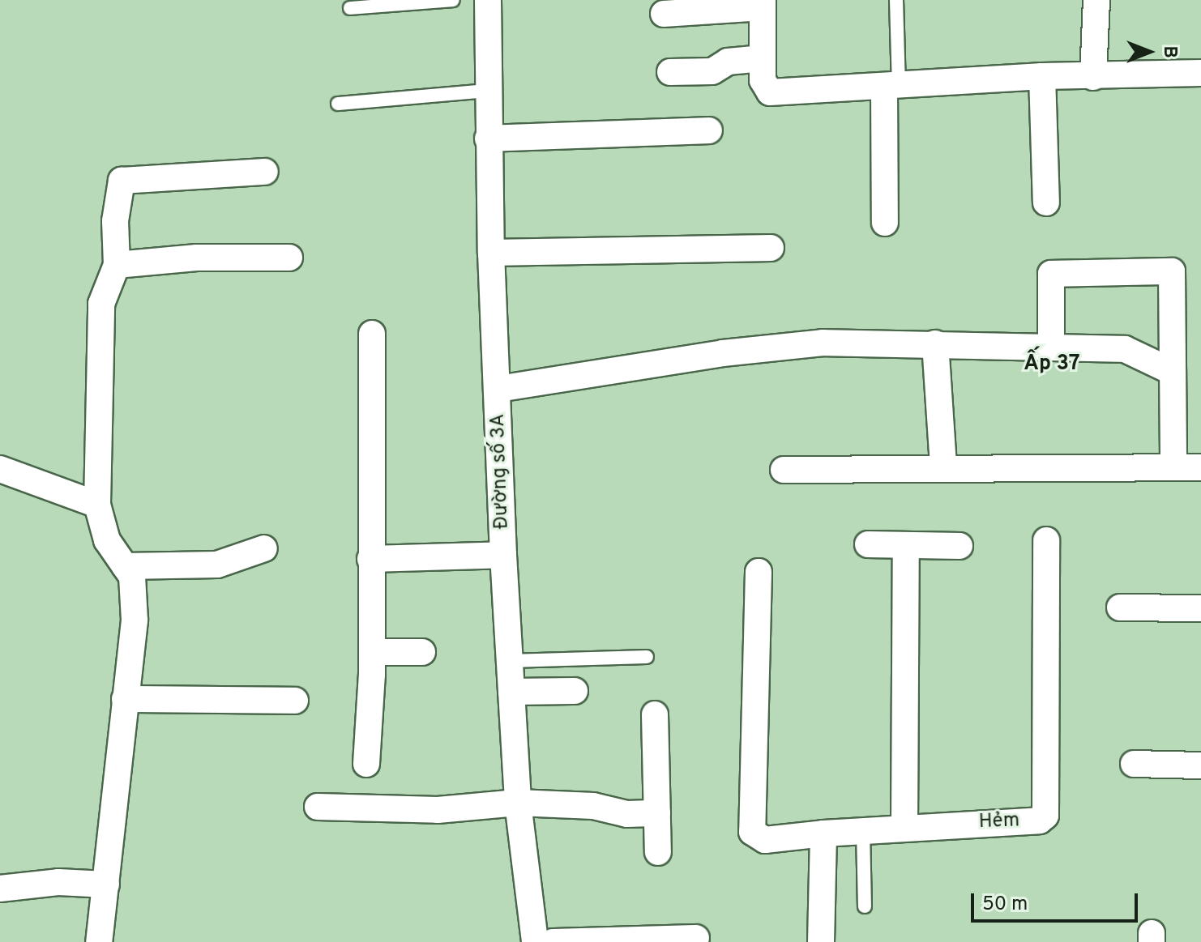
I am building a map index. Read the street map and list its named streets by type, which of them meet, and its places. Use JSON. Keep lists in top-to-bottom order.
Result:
{
  "streets": {
    "street": ["Đường số 3A", "Hẻm"]
  },
  "districts": ["Ấp 37"],
  "scale_bar": "50 m",
  "north": "right"
}
